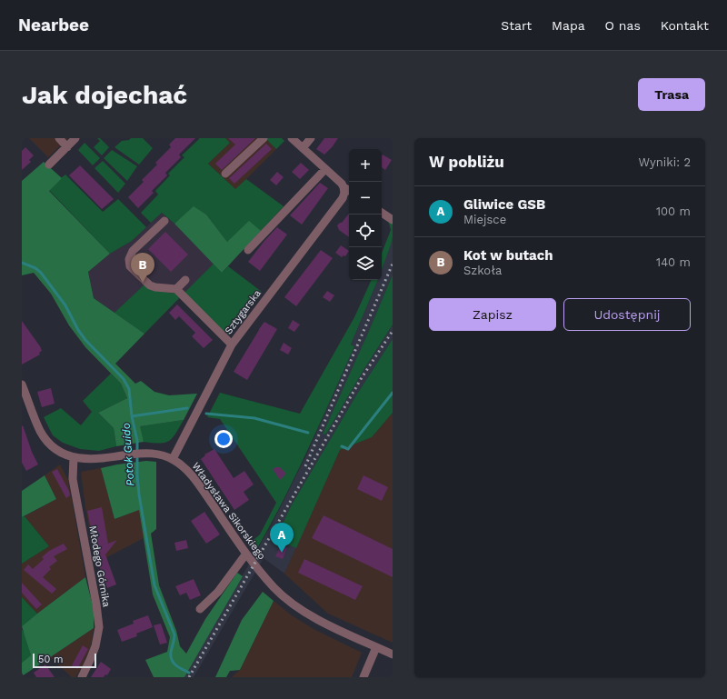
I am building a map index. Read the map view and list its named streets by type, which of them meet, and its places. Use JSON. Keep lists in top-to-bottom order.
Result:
{
  "streets": {
    "street": ["Sztygarska", "Władysława Sikorskiego", "Młodego Górnika"]
  },
  "crossings": [
    ["Sztygarska", "Władysława Sikorskiego"],
    ["Władysława Sikorskiego", "Młodego Górnika"]
  ],
  "water": ["Potok Guido"],
  "scale_bar": "50 m",
  "page": {
    "header": "Nearbee",
    "nav": [
      "Start",
      "Mapa",
      "O nas",
      "Kontakt"
    ],
    "buttons": [
      "Trasa",
      ["Zapisz", "Udostępnij"]
    ],
    "title": "Jak dojechać",
    "heading": ["W pobliżu", "Wyniki: 2"],
    "map_buttons": ["+", "−"],
    "list": [
      {
        "mark": "A",
        "name": "Gliwice GSB",
        "note": "Miejsce",
        "value": "100 m"
      },
      {
        "mark": "B",
        "name": "Kot w butach",
        "note": "Szkoła",
        "value": "140 m"
      }
    ],
    "pins": ["B", "A"],
    "scale": "50 m"
  }
}
